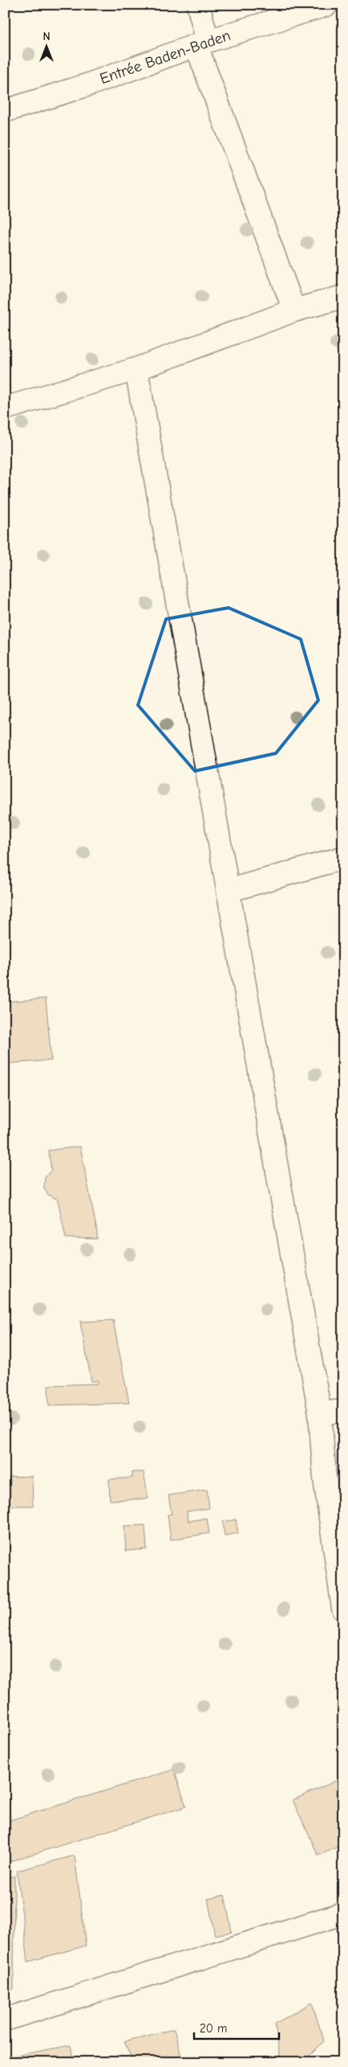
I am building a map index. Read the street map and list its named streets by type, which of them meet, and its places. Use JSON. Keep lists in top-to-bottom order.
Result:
{
  "streets": {
    "street": ["Entrée Baden-Baden"]
  },
  "scale_bar": "20 m",
  "north": "top"
}
